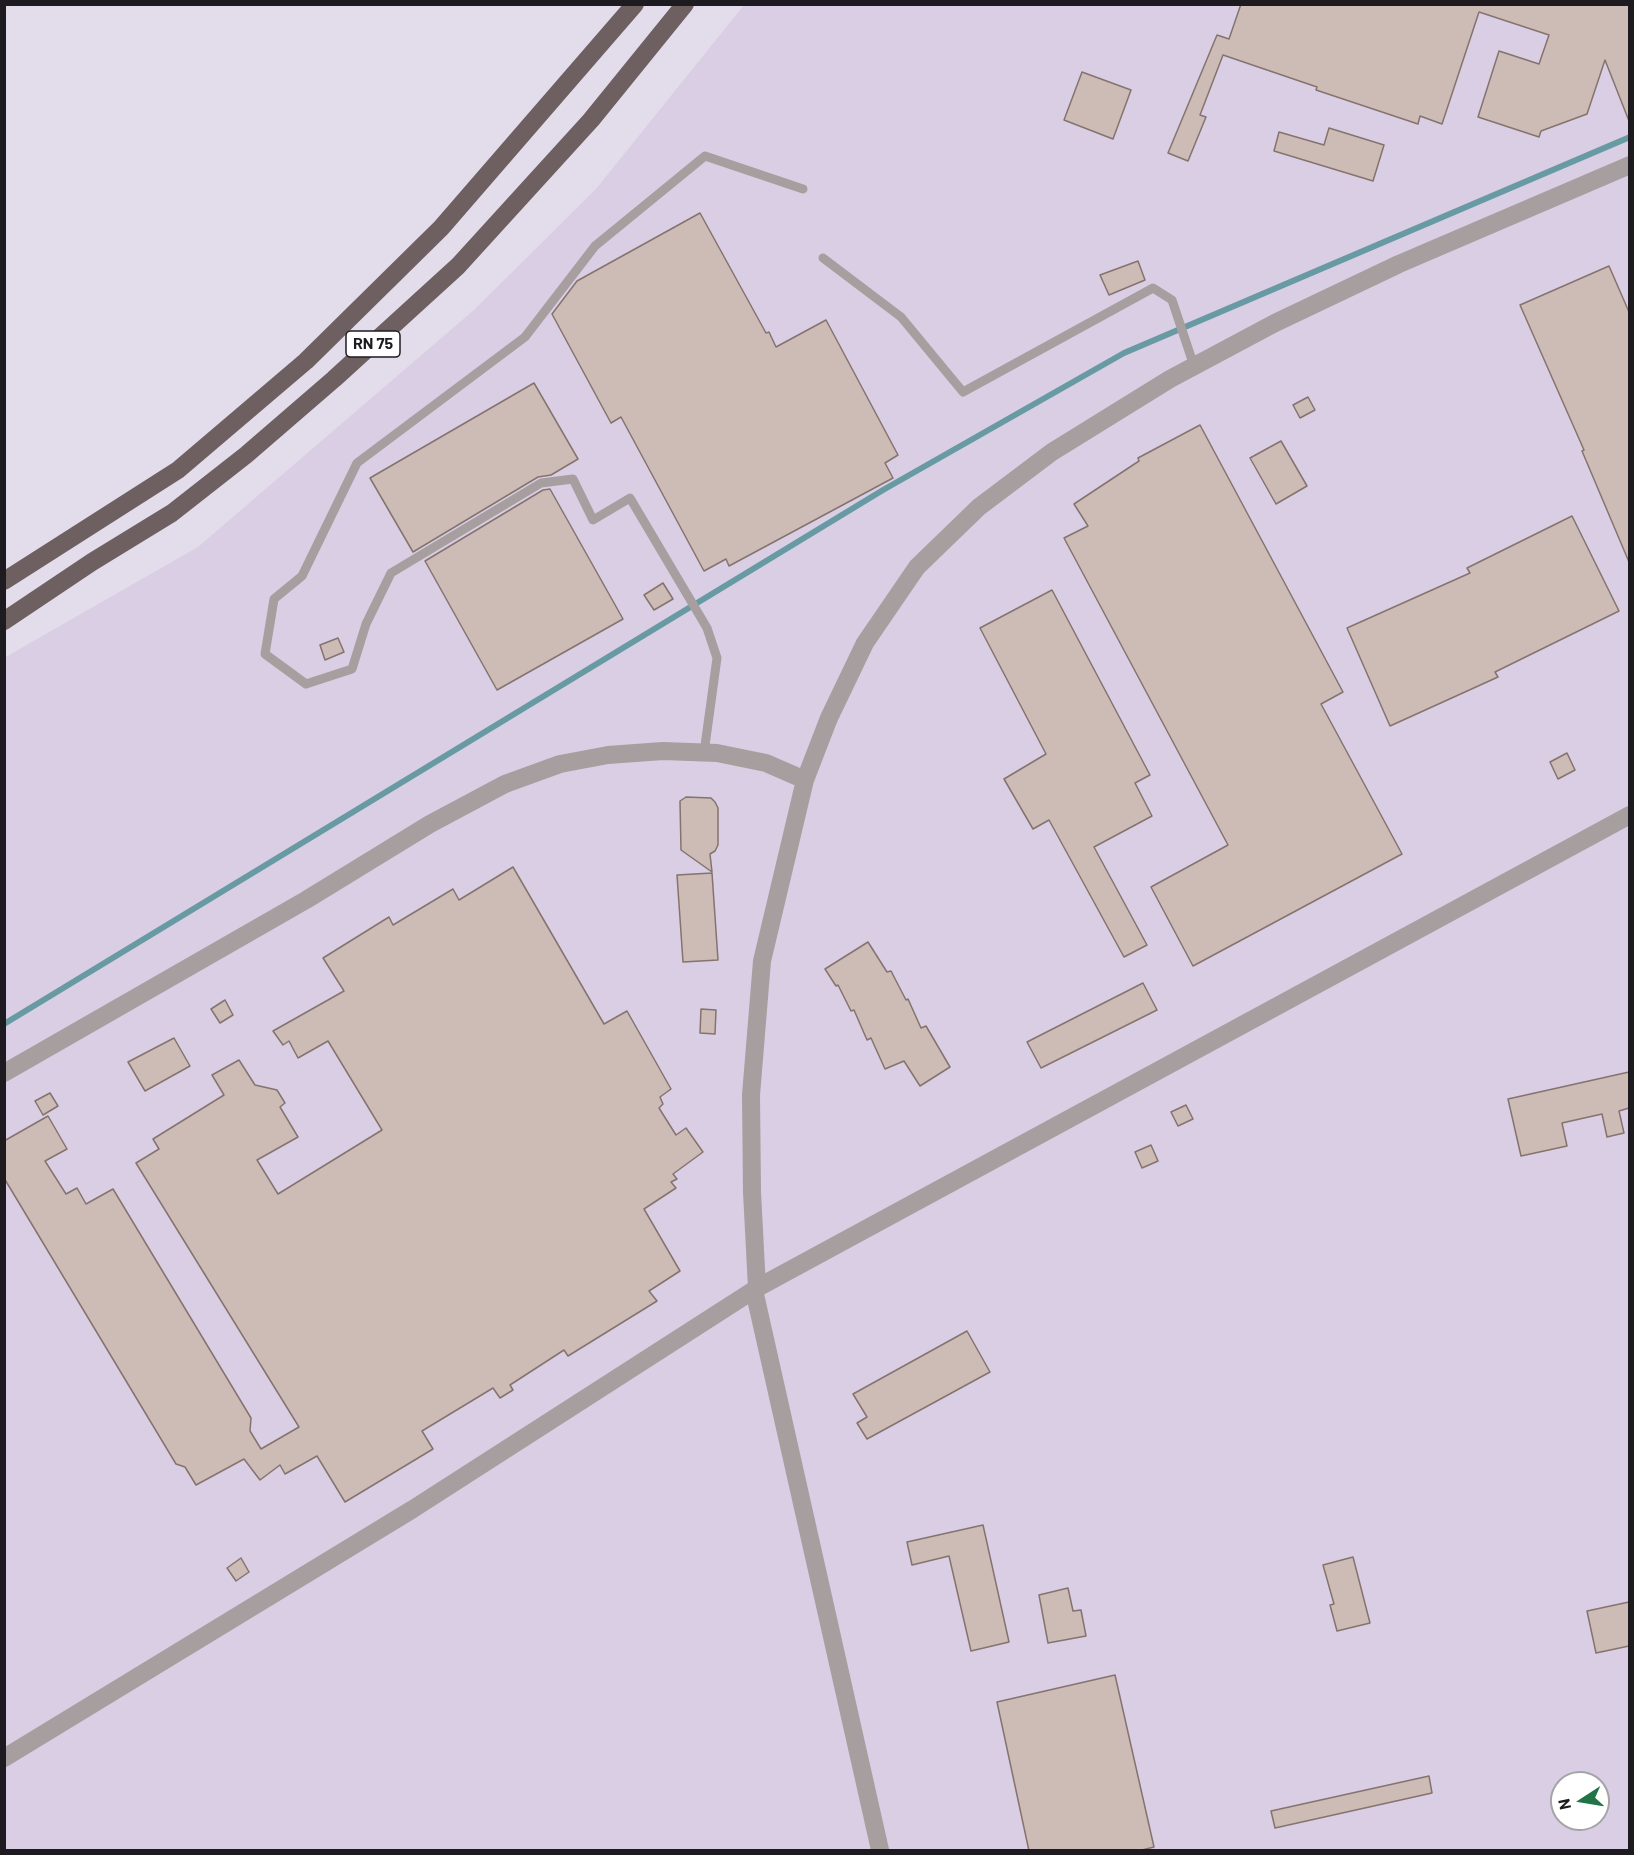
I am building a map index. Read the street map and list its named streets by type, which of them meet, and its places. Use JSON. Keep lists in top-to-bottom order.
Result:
{
  "streets": {
    "highway": ["RN 75"]
  },
  "north": "left"
}
